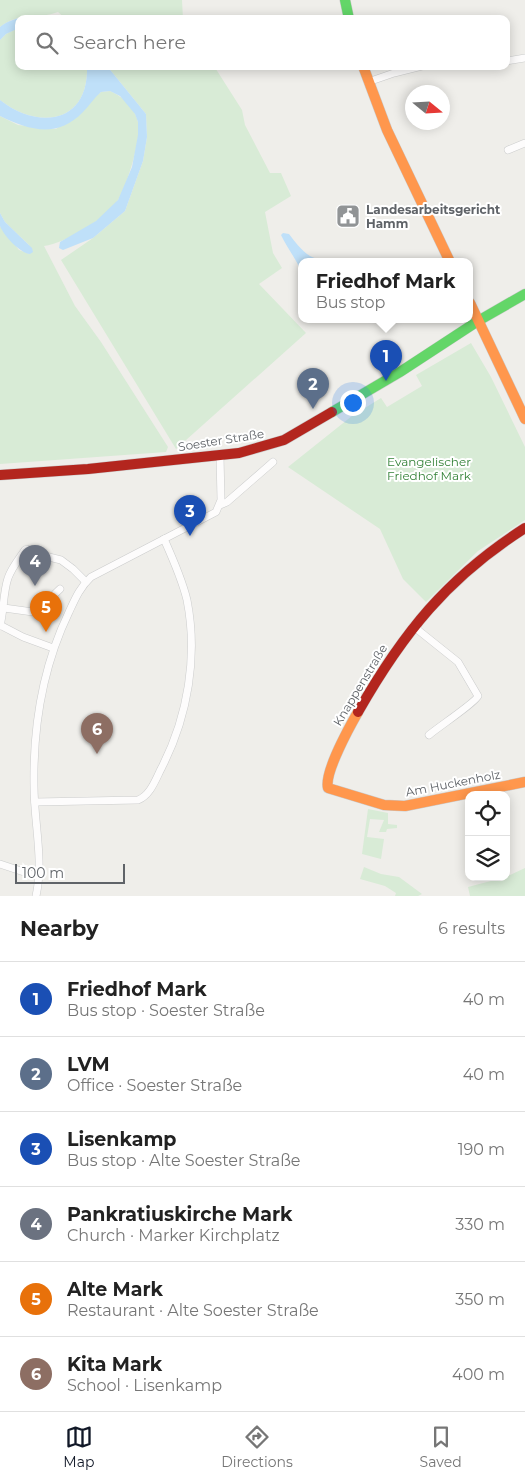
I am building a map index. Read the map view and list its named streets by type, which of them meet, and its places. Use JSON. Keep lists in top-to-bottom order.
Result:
{
  "streets": {
    "street": ["Soester Straße", "Knappenstraße", "Am Huckenholz"]
  },
  "crossings": [
    ["Knappenstraße", "Am Huckenholz"]
  ],
  "parks": ["Evangelischer Friedhof Mark"],
  "places": {
    "public building": ["Landesarbeitsgericht Hamm"]
  },
  "scale_bar": "100 m",
  "north": "right",
  "page": {
    "search": "Search here",
    "popup": ["Friedhof Mark", "Bus stop"],
    "pins": [
      "1",
      "2",
      "3",
      "4",
      "5",
      "6"
    ],
    "scale": "100 m",
    "heading": ["Nearby", "6 results"],
    "list": [
      {
        "mark": "1",
        "name": "Friedhof Mark",
        "note": "Bus stop · Soester Straße",
        "value": "40 m"
      },
      {
        "mark": "2",
        "name": "LVM",
        "note": "Office · Soester Straße",
        "value": "40 m"
      },
      {
        "mark": "3",
        "name": "Lisenkamp",
        "note": "Bus stop · Alte Soester Straße",
        "value": "190 m"
      },
      {
        "mark": "4",
        "name": "Pankratiuskirche Mark",
        "note": "Church · Marker Kirchplatz",
        "value": "330 m"
      },
      {
        "mark": "5",
        "name": "Alte Mark",
        "note": "Restaurant · Alte Soester Straße",
        "value": "350 m"
      },
      {
        "mark": "6",
        "name": "Kita Mark",
        "note": "School · Lisenkamp",
        "value": "400 m"
      }
    ],
    "nav": ["Map", "Directions", "Saved"]
  }
}
